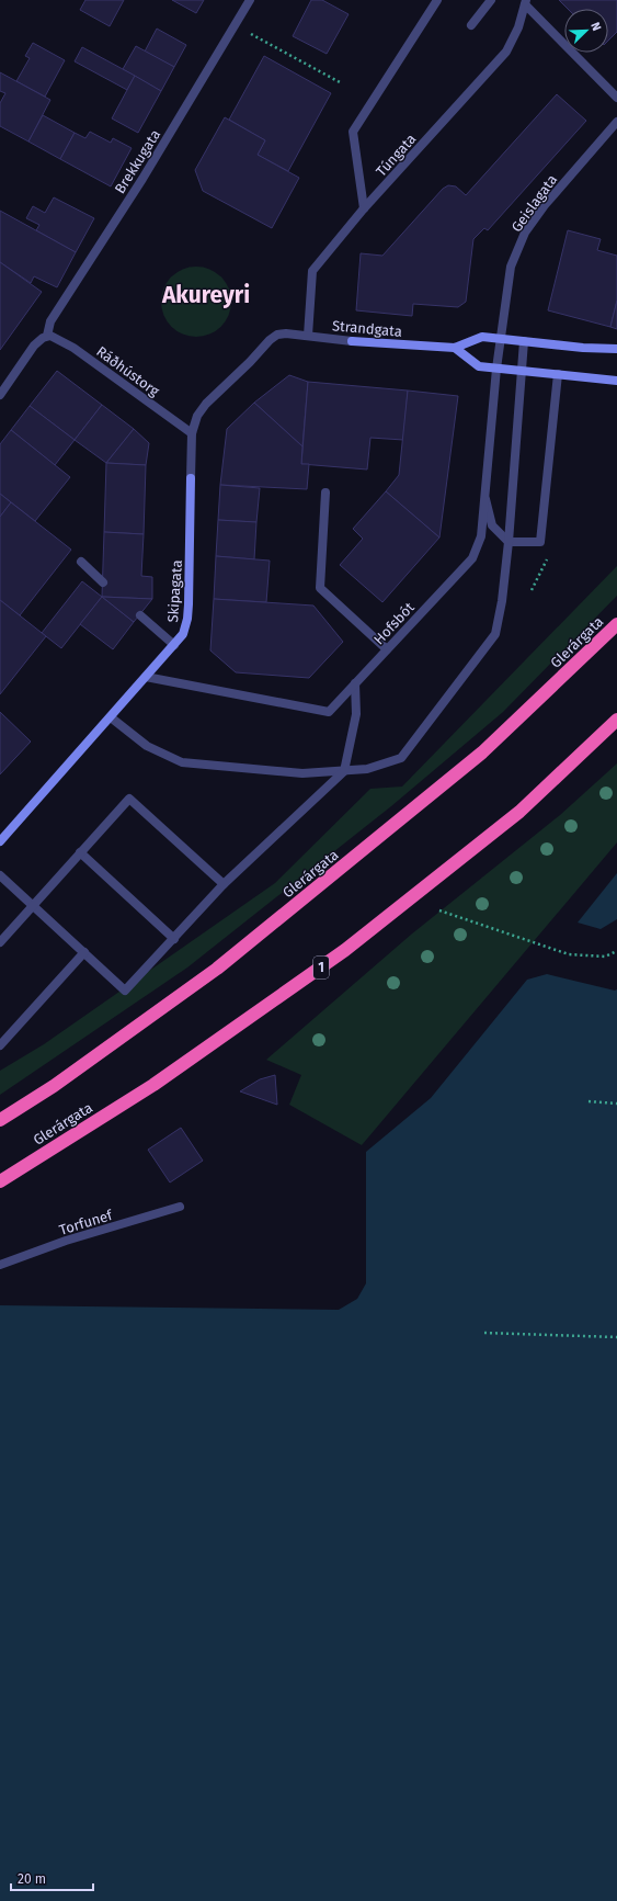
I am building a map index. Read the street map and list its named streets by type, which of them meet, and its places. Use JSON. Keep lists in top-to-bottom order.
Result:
{
  "streets": {
    "highway": ["Glerárgata", "1"],
    "street": [
      "Túngata",
      "Brekkugata",
      "Geislagata",
      "Strandgata",
      "Ráðhústorg",
      "Skipagata",
      "Hofsbót",
      "Torfunef"
    ]
  },
  "crossings": [
    ["Túngata", "Strandgata"],
    ["Brekkugata", "Ráðhústorg"],
    ["Geislagata", "Strandgata"],
    ["Geislagata", "Hofsbót"],
    ["Strandgata", "Skipagata"],
    ["Ráðhústorg", "Skipagata"],
    ["Skipagata", "Hofsbót"]
  ],
  "districts": ["Akureyri"],
  "scale_bar": "20 m",
  "north": "top right"
}
